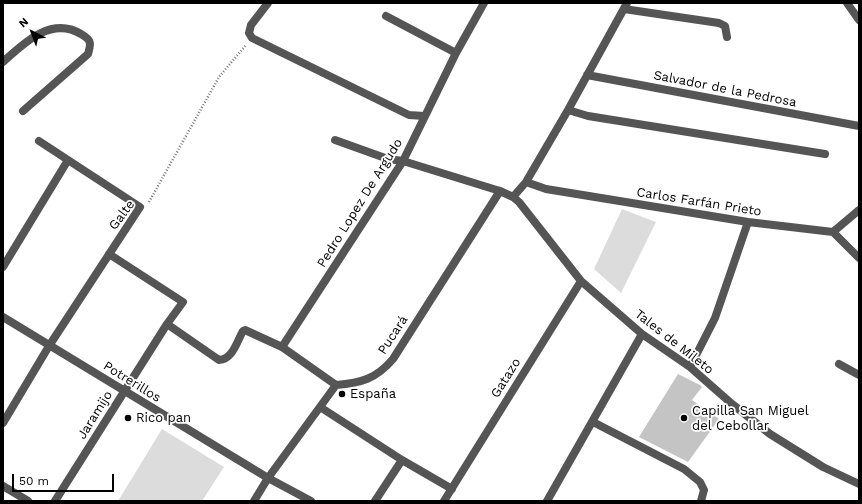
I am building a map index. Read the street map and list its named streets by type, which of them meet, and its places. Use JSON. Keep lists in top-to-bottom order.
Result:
{
  "streets": {
    "street": [
      "Salvador de la Pedrosa",
      "Carlos Farfán Prieto",
      "Pedro Lopez De Argudo",
      "Galte",
      "Pucará",
      "Tales de Mileto",
      "Gatazo",
      "Potrerillos",
      "Jaramijo"
    ]
  },
  "crossings": [
    ["Pedro Lopez De Argudo", "Tales de Mileto"],
    ["Galte", "Potrerillos"],
    ["Galte", "Jaramijo"],
    ["Pucará", "Tales de Mileto"],
    ["Tales de Mileto", "Gatazo"],
    ["Potrerillos", "Jaramijo"]
  ],
  "places": ["España", "Rico pan", "Capilla San Miguel del Cebollar"],
  "scale_bar": "50 m",
  "north": "top left"
}
